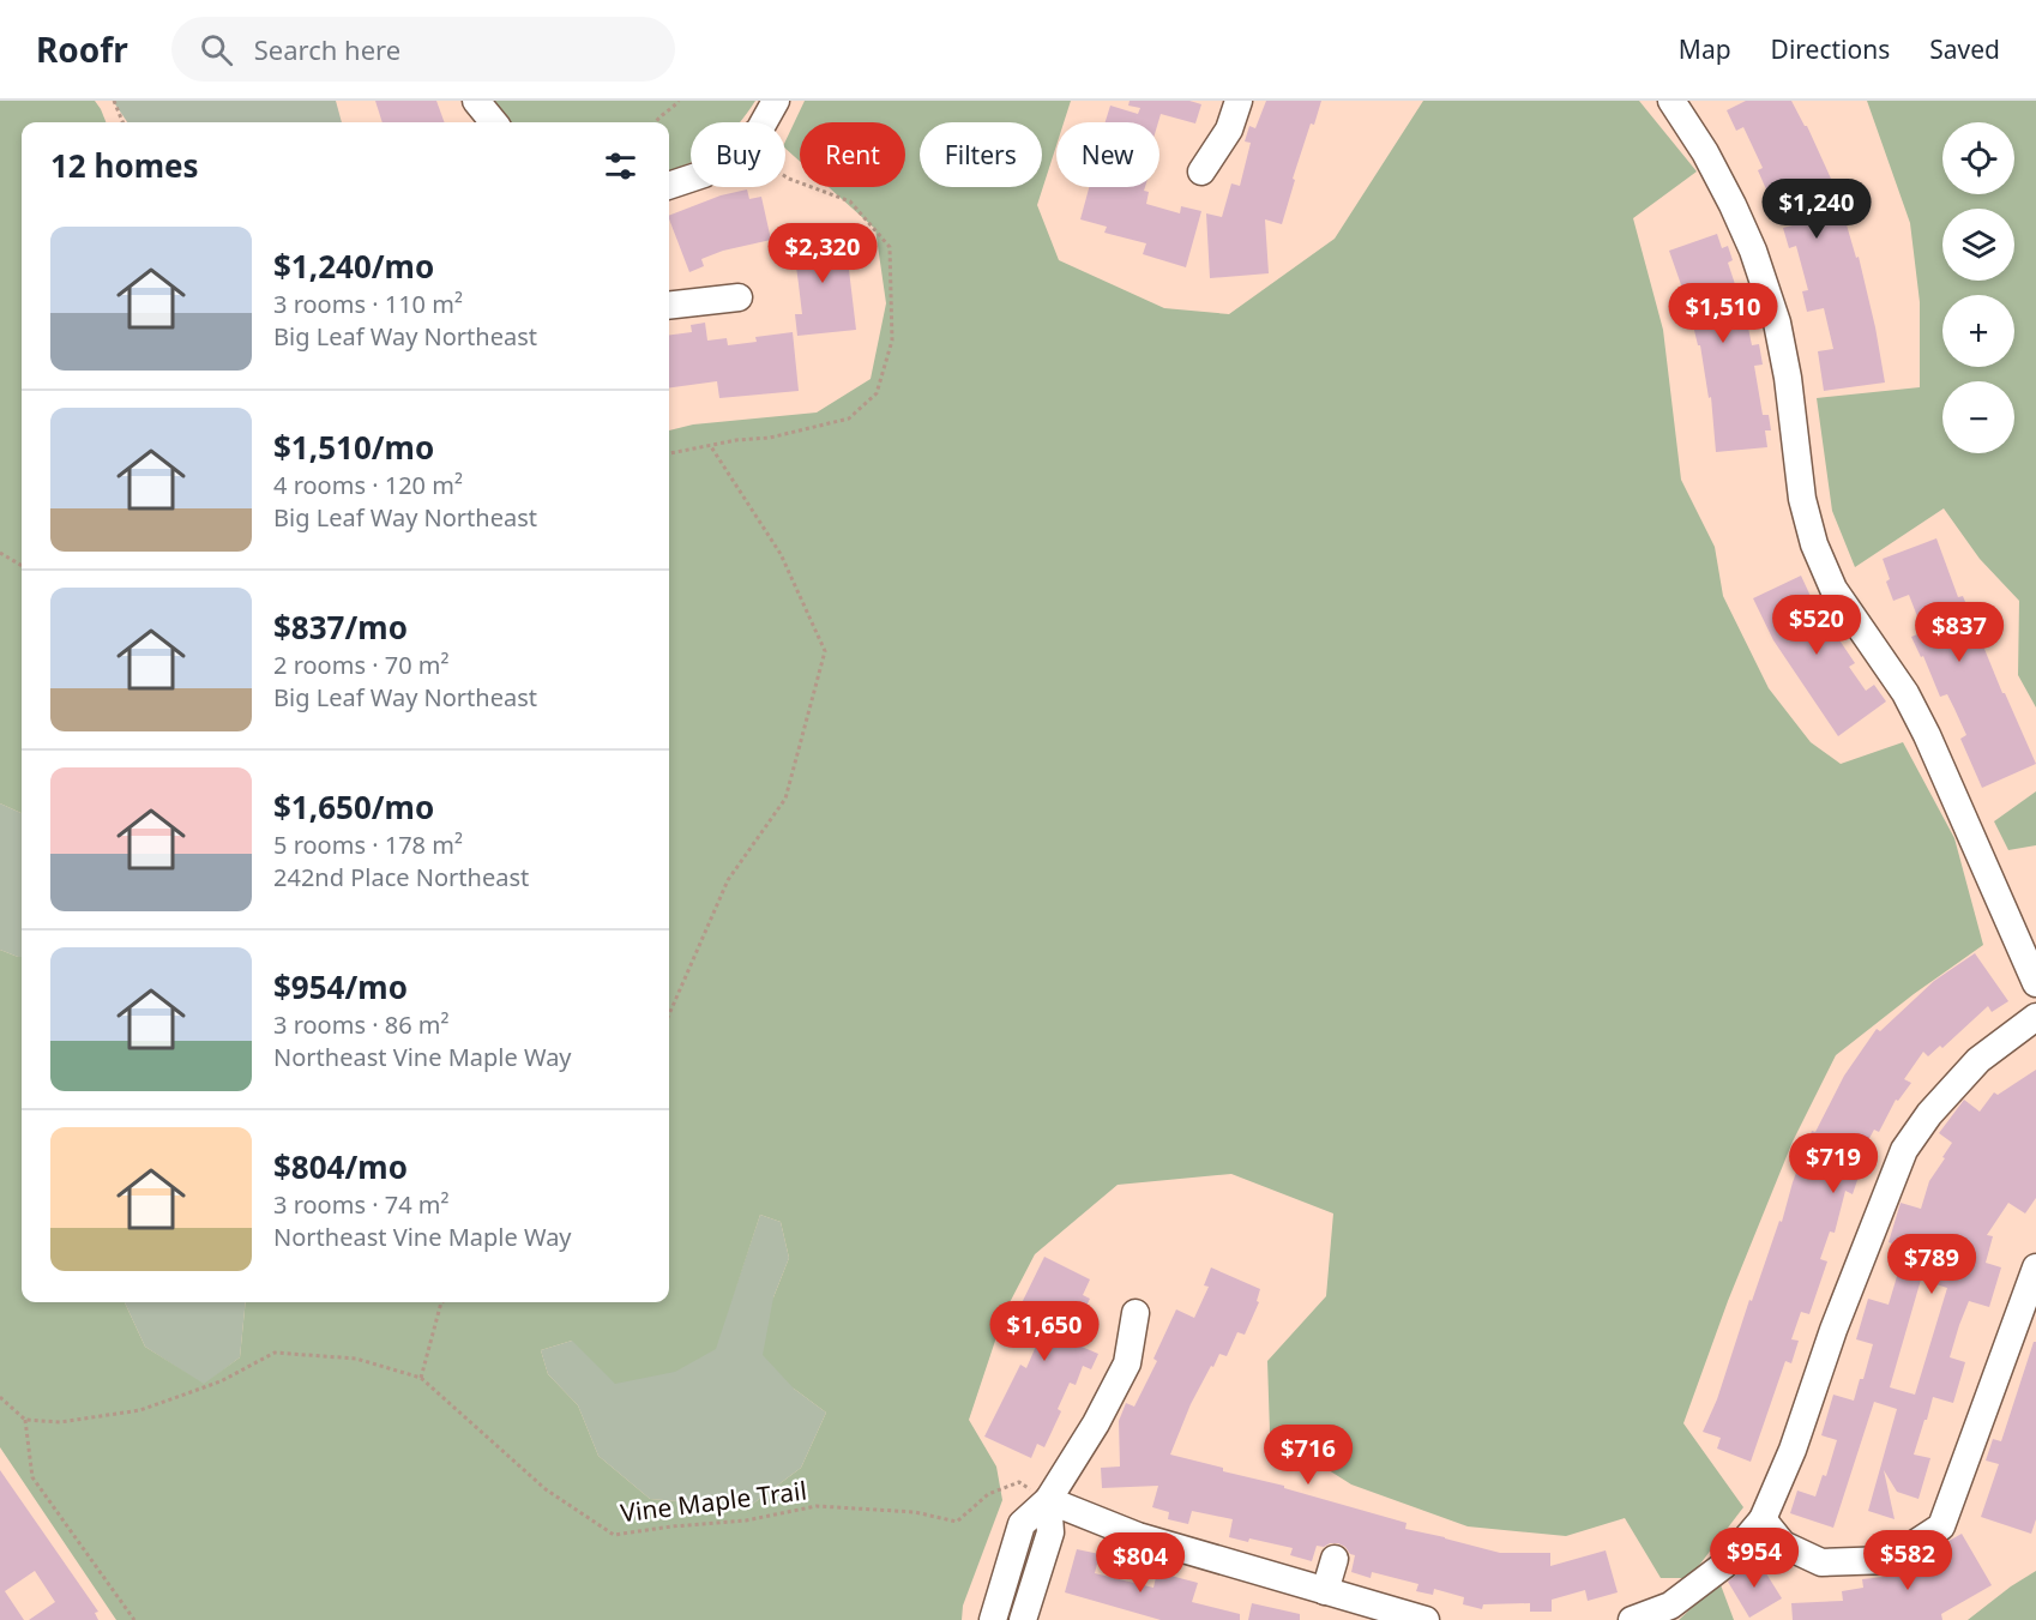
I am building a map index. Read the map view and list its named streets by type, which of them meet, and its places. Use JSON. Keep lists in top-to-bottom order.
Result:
{
  "streets": {
    "path": ["Vine Maple Trail"]
  },
  "page": {
    "header": "Roofr",
    "search": "Search here",
    "nav": ["Map", "Directions", "Saved"],
    "map_buttons": ["+", "−"],
    "chip": [
      "Buy",
      "Rent",
      "Filters",
      "New"
    ],
    "heading": "12 homes",
    "price": [
      "$1,240",
      "$2,320",
      "$1,510",
      "$520",
      "$837",
      "$719",
      "$789",
      "$1,650",
      "$716",
      "$954",
      "$582",
      "$804"
    ],
    "list": [
      {
        "name": "$1,240/mo",
        "note": "3 rooms · 110 m² · Big Leaf Way Northeast"
      },
      {
        "name": "$1,510/mo",
        "note": "4 rooms · 120 m² · Big Leaf Way Northeast"
      },
      {
        "name": "$837/mo",
        "note": "2 rooms · 70 m² · Big Leaf Way Northeast"
      },
      {
        "name": "$1,650/mo",
        "note": "5 rooms · 178 m² · 242nd Place Northeast"
      },
      {
        "name": "$954/mo",
        "note": "3 rooms · 86 m² · Northeast Vine Maple Way"
      },
      {
        "name": "$804/mo",
        "note": "3 rooms · 74 m² · Northeast Vine Maple Way"
      }
    ]
  }
}
